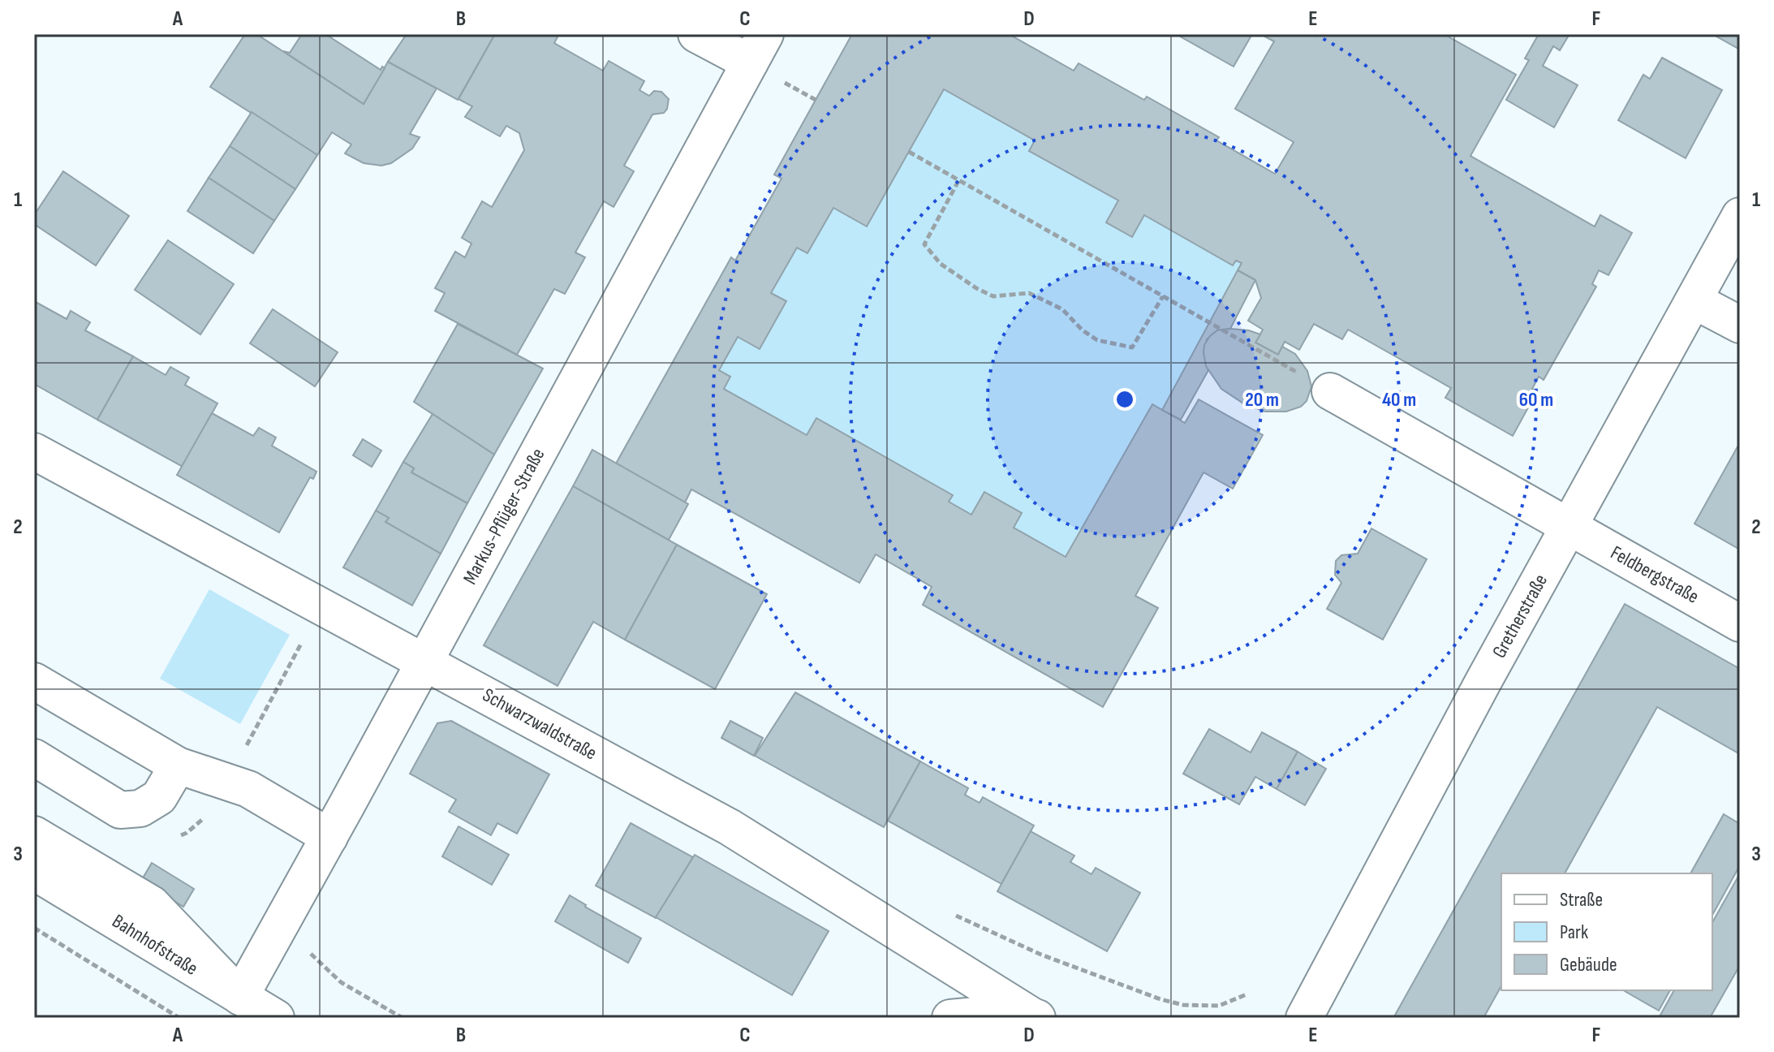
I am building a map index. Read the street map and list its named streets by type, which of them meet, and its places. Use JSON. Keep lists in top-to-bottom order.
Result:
{
  "streets": {
    "street": [
      "Markus-Pflüger-Straße",
      "Feldbergstraße",
      "Gretherstraße",
      "Schwarzwaldstraße",
      "Bahnhofstraße"
    ]
  },
  "crossings": [
    ["Markus-Pflüger-Straße", "Schwarzwaldstraße"],
    ["Markus-Pflüger-Straße", "Bahnhofstraße"],
    ["Feldbergstraße", "Gretherstraße"]
  ],
  "legend": ["Straße", "Park", "Gebäude"],
  "grid": {
    "columns": [
      "A",
      "B",
      "C",
      "D",
      "E",
      "F"
    ],
    "rows": ["1", "2", "3"]
  },
  "rings": ["20 m", "40 m", "60 m"]
}
